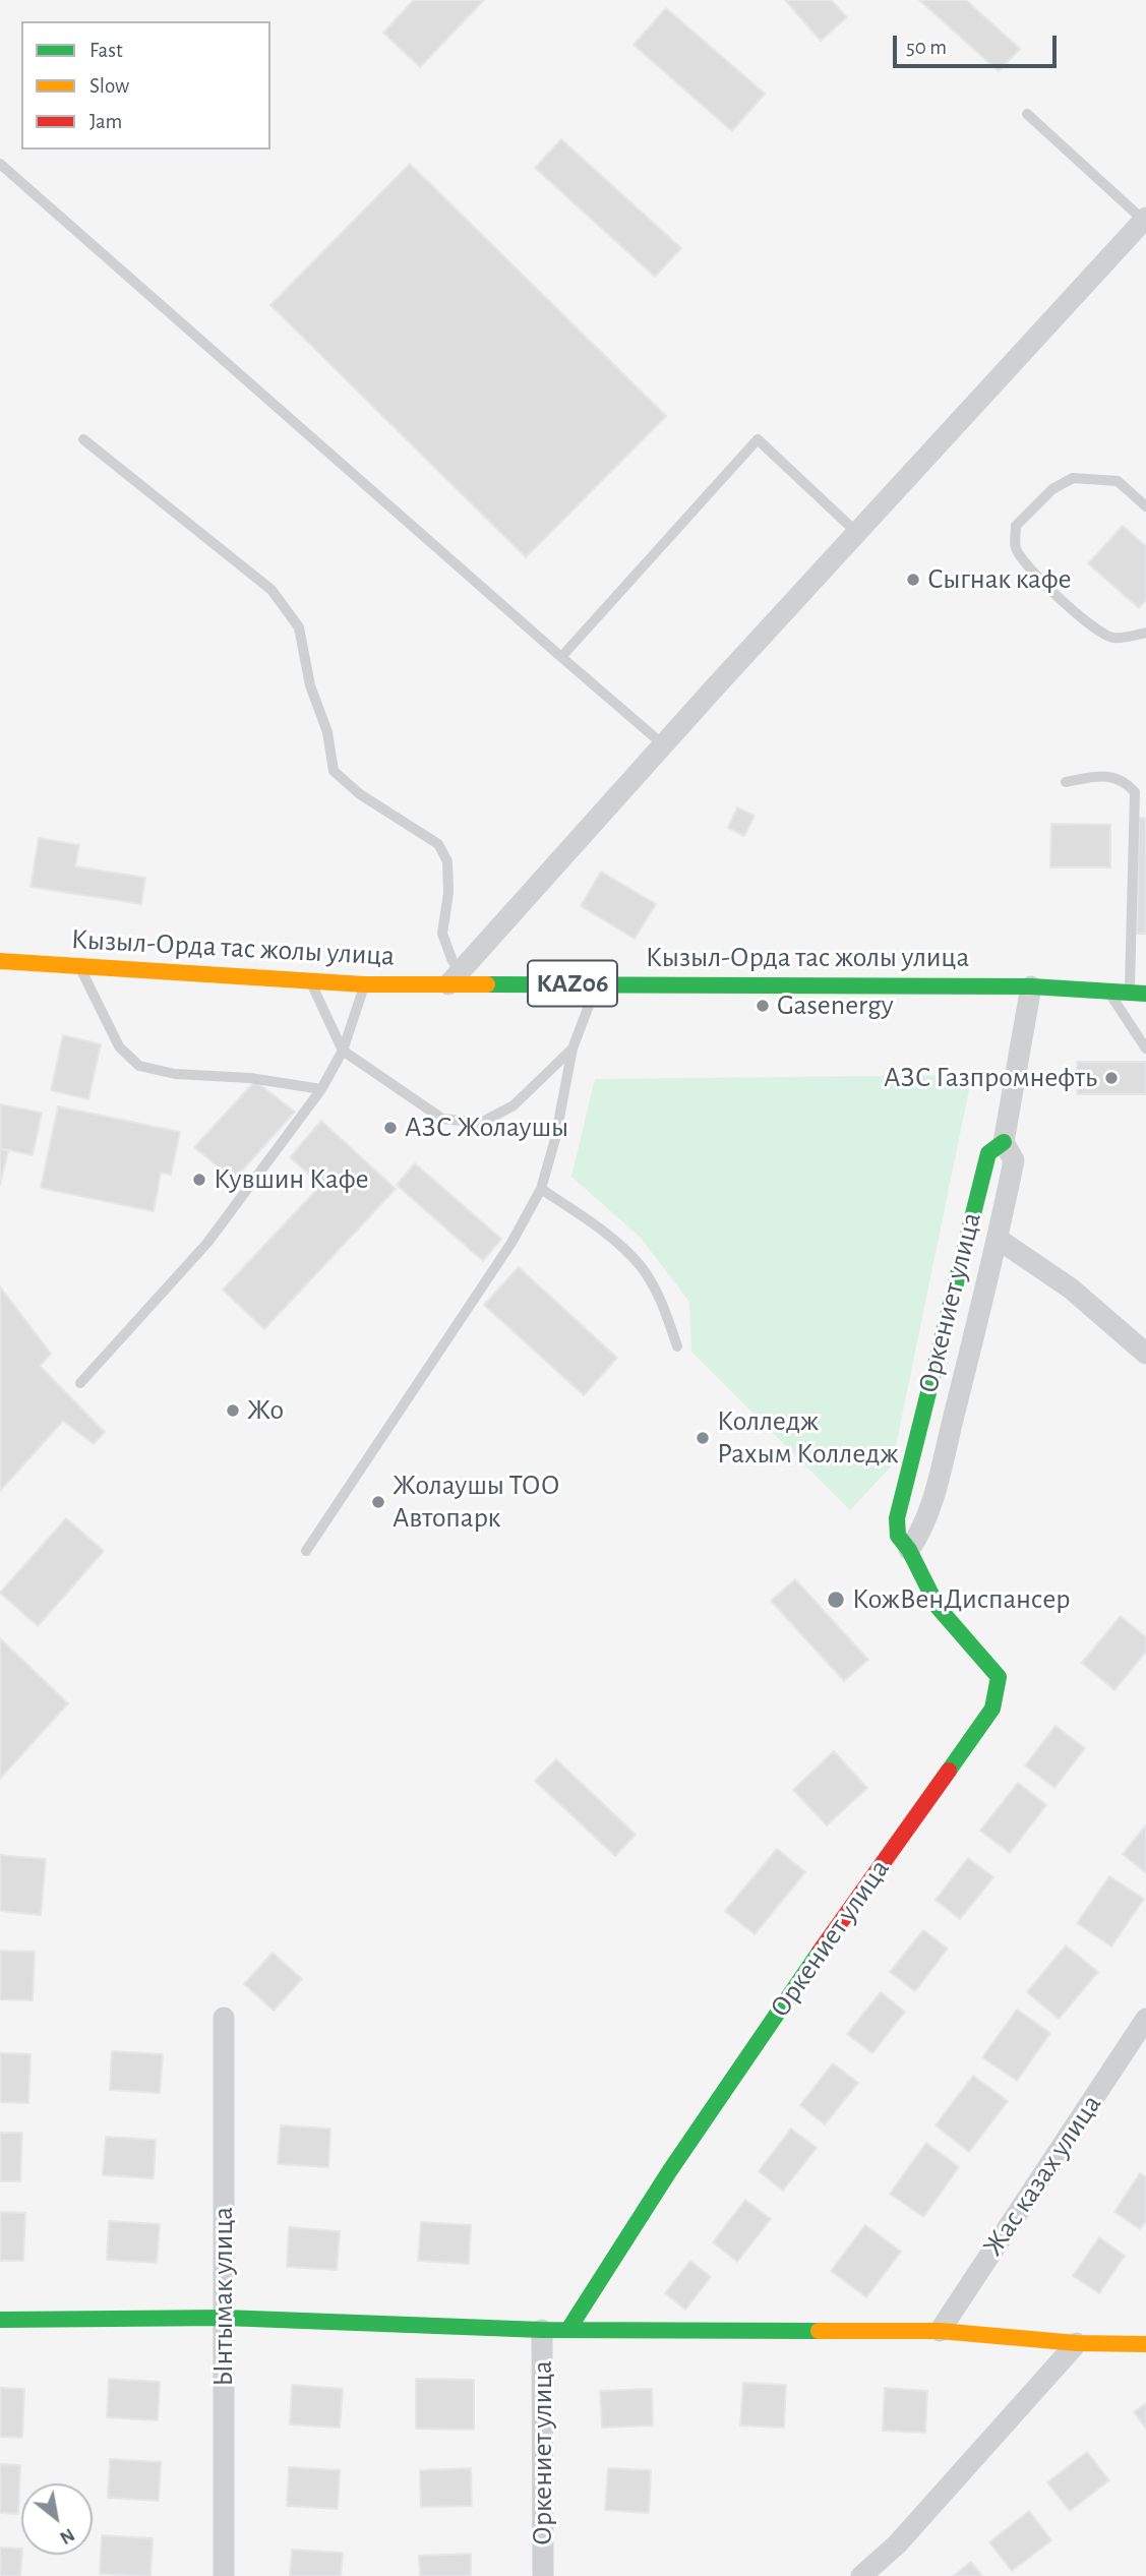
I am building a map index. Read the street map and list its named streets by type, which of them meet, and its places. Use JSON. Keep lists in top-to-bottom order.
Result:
{
  "streets": {
    "street": [
      "Кызыл-Орда тас жолы улица",
      "KАZ06",
      "Оркениет улица",
      "Жас казах улица",
      "Ынтымак улица"
    ]
  },
  "crossings": [
    ["Кызыл-Орда тас жолы улица", "Оркениет улица"]
  ],
  "places": [
    "Сыгнак кафе",
    "Gasenergy",
    "АЗС Газпромнефть",
    "АЗС Жолаушы",
    "Кувшин Кафе",
    "Жо",
    "Колледж Рахым Колледж",
    "Жолаушы ТОО Автопарк",
    "КожВенДиспансер"
  ],
  "legend": ["Fast", "Slow", "Jam"],
  "scale_bar": "50 m",
  "north": "bottom right"
}
